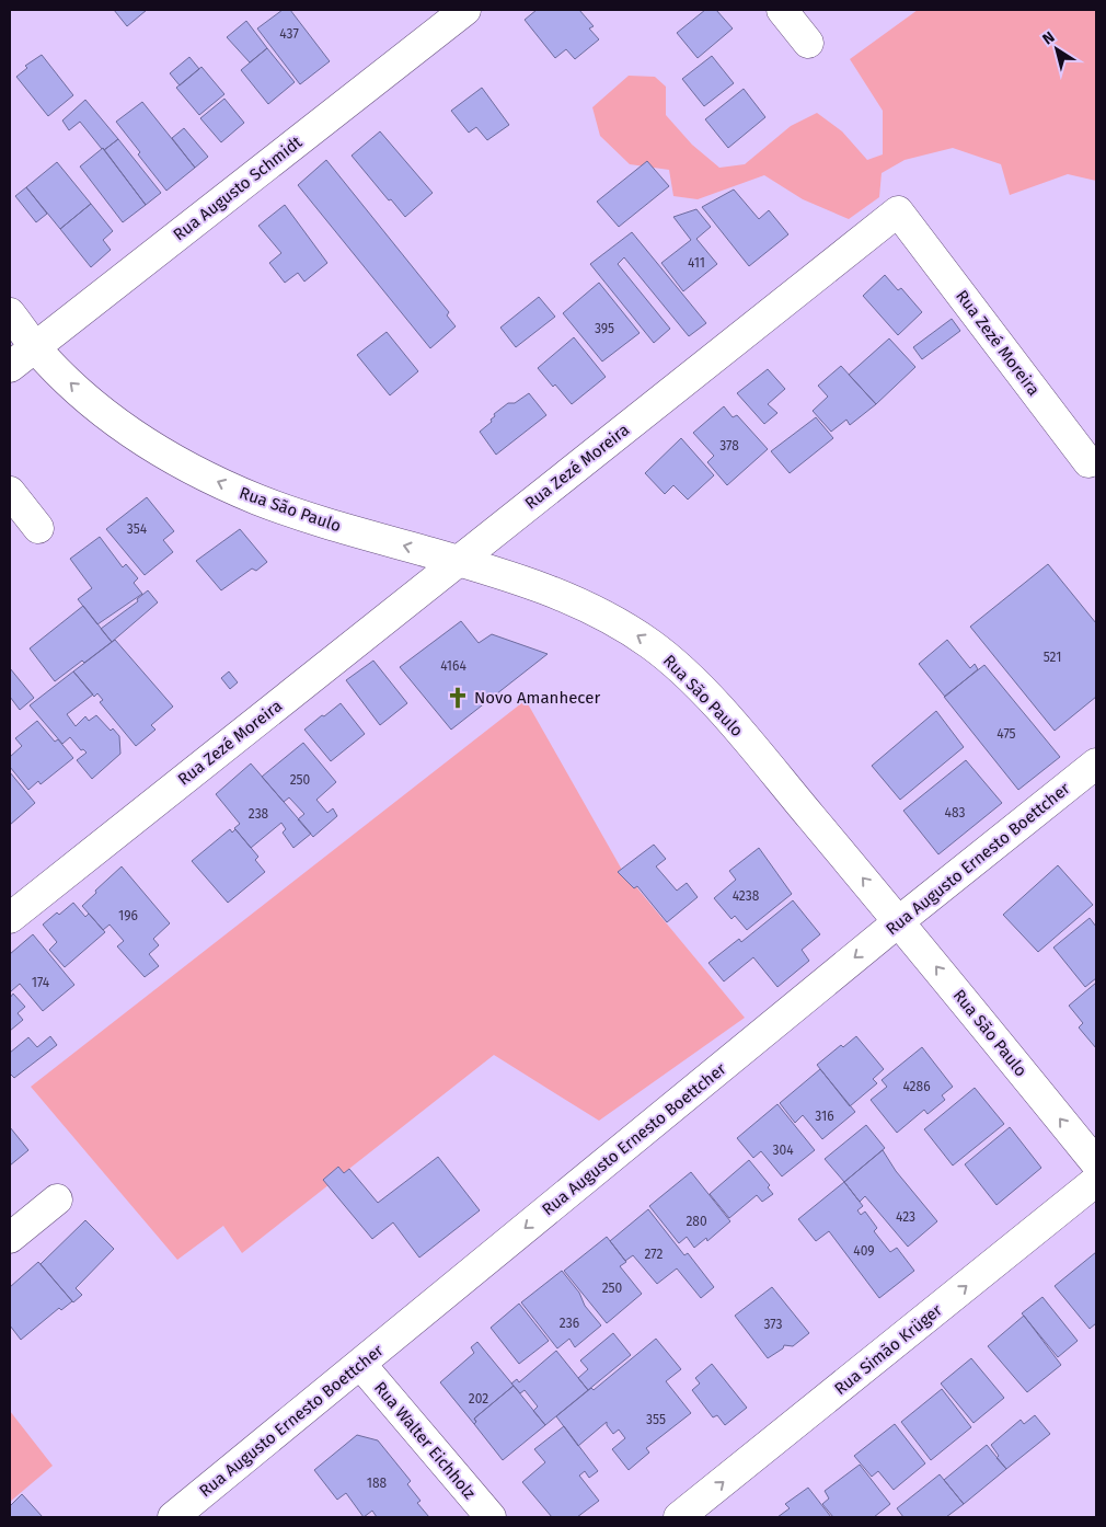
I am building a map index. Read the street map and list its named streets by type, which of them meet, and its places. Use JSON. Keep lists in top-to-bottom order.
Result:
{
  "streets": {
    "street": [
      "Rua Augusto Schmidt",
      "Rua Zezé Moreira",
      "Rua São Paulo",
      "Rua Augusto Ernesto Boettcher",
      "Rua Simão Krüger",
      "Rua Walter Eichholz"
    ]
  },
  "crossings": [
    ["Rua Augusto Schmidt", "Rua São Paulo"],
    ["Rua Zezé Moreira", "Rua São Paulo"],
    ["Rua São Paulo", "Rua Augusto Ernesto Boettcher"],
    ["Rua Augusto Ernesto Boettcher", "Rua Walter Eichholz"]
  ],
  "one_way": ["Rua São Paulo", "Rua Augusto Ernesto Boettcher", "Rua Simão Krüger"],
  "places": {
    "church": ["Novo Amanhecer"]
  },
  "house_numbers": [
    "437",
    "411",
    "395",
    "378",
    "354",
    "521",
    "4164",
    "475",
    "250",
    "483",
    "238",
    "4238",
    "196",
    "174",
    "4286",
    "316",
    "304",
    "423",
    "280",
    "409",
    "272",
    "250",
    "236",
    "373",
    "202",
    "355",
    "188"
  ],
  "north": "top left"
}
